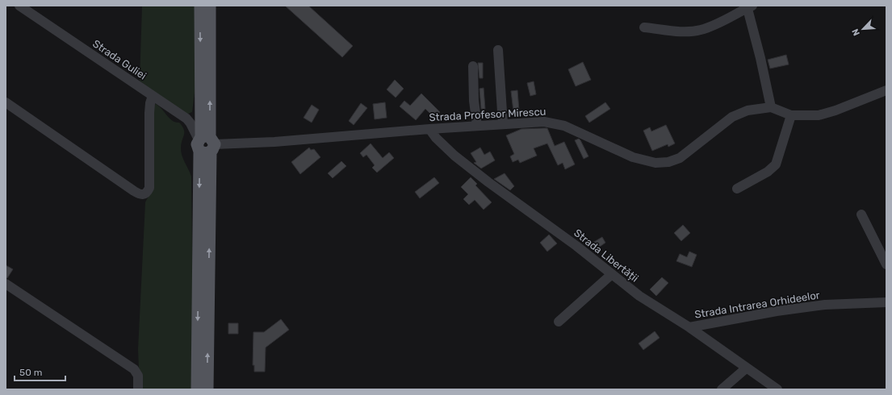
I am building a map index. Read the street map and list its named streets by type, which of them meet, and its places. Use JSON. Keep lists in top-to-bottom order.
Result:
{
  "streets": {
    "street": [
      "Strada Guliei",
      "Strada Profesor Mirescu",
      "Strada Libertății",
      "Strada Intrarea Orhideelor"
    ]
  },
  "crossings": [
    ["Strada Guliei", "Strada Profesor Mirescu"],
    ["Strada Profesor Mirescu", "Strada Libertății"],
    ["Strada Libertății", "Strada Intrarea Orhideelor"]
  ],
  "scale_bar": "50 m",
  "north": "bottom left"
}
